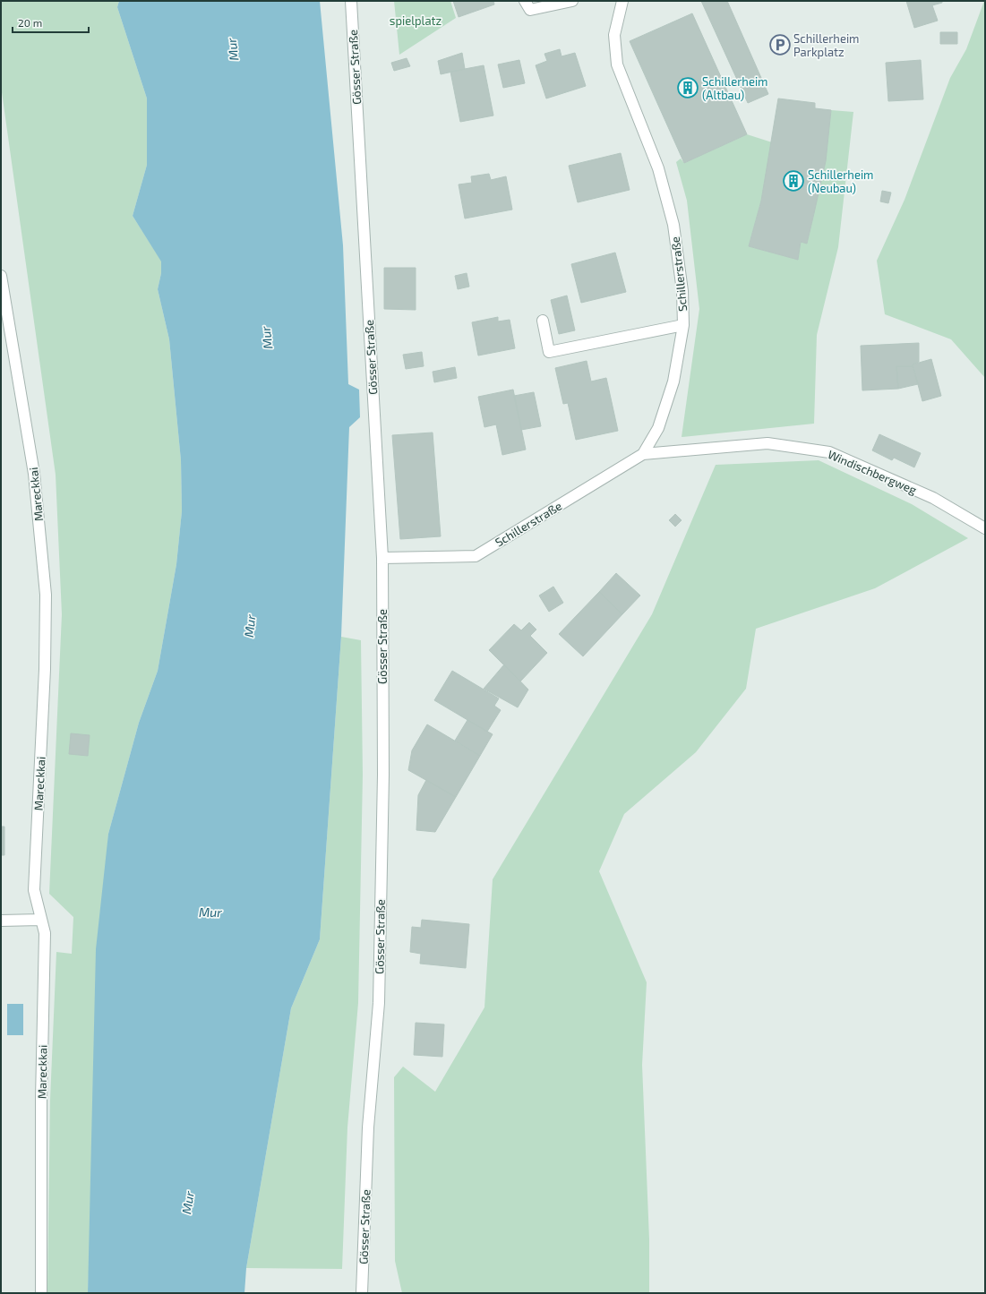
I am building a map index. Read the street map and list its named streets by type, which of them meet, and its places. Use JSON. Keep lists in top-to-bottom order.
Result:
{
  "streets": {
    "street": [
      "Gösser Straße",
      "Schillerstraße",
      "Windischbergweg",
      "Mareckkai"
    ]
  },
  "crossings": [
    ["Gösser Straße", "Schillerstraße"],
    ["Schillerstraße", "Windischbergweg"]
  ],
  "water": ["Mur"],
  "parks": ["spielplatz"],
  "places": {
    "parking": ["Schillerheim Parkplatz"],
    "building": ["Schillerheim (Altbau)", "Schillerheim (Neubau)"]
  },
  "scale_bar": "20 m"
}
